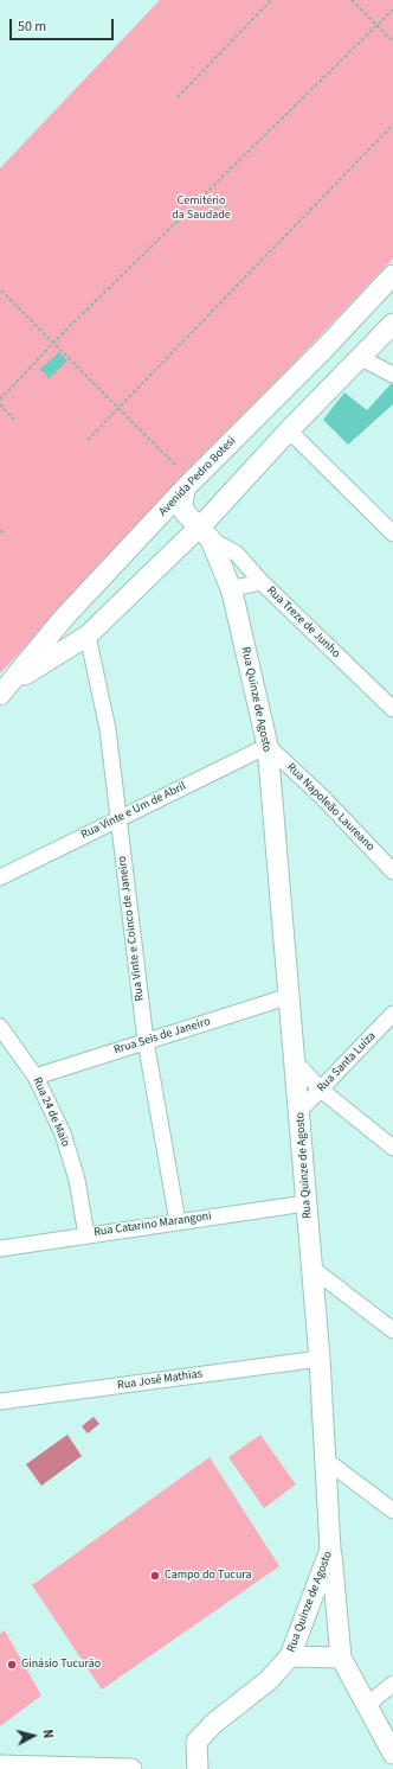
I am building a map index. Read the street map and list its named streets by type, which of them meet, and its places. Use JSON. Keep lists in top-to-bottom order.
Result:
{
  "streets": {
    "main road": ["Avenida Pedro Botesi", "Rua Quinze de Agosto"],
    "street": [
      "Rua Treze de Junho",
      "Rua Napoleão Laureano",
      "Rua Vinte e Um de Abril",
      "Rua Vinte e Coinco de Janeiro",
      "Rrua Seis de Janeiro",
      "Rua Santa Luiza",
      "Rua 24 de Maio",
      "Rua Catarino Marangoni",
      "Rua José Mathias"
    ]
  },
  "crossings": [
    ["Avenida Pedro Botesi", "Rua Treze de Junho"],
    ["Avenida Pedro Botesi", "Rua Quinze de Agosto"],
    ["Avenida Pedro Botesi", "Rua Vinte e Coinco de Janeiro"],
    ["Rua Treze de Junho", "Rua Quinze de Agosto"],
    ["Rua Quinze de Agosto", "Rua Napoleão Laureano"],
    ["Rua Quinze de Agosto", "Rua Vinte e Um de Abril"],
    ["Rua Quinze de Agosto", "Rrua Seis de Janeiro"],
    ["Rua Quinze de Agosto", "Rua Santa Luiza"],
    ["Rua Quinze de Agosto", "Rua Catarino Marangoni"],
    ["Rua Quinze de Agosto", "Rua José Mathias"],
    ["Rua Napoleão Laureano", "Rua Vinte e Um de Abril"],
    ["Rua Vinte e Um de Abril", "Rua Vinte e Coinco de Janeiro"],
    ["Rua Vinte e Coinco de Janeiro", "Rrua Seis de Janeiro"],
    ["Rua Vinte e Coinco de Janeiro", "Rua Catarino Marangoni"],
    ["Rrua Seis de Janeiro", "Rua 24 de Maio"],
    ["Rua 24 de Maio", "Rua Catarino Marangoni"]
  ],
  "parks": ["Cemitério da Saudade"],
  "places": ["Campo do Tucura", "Ginásio Tucurão"],
  "scale_bar": "50 m",
  "north": "right"
}
